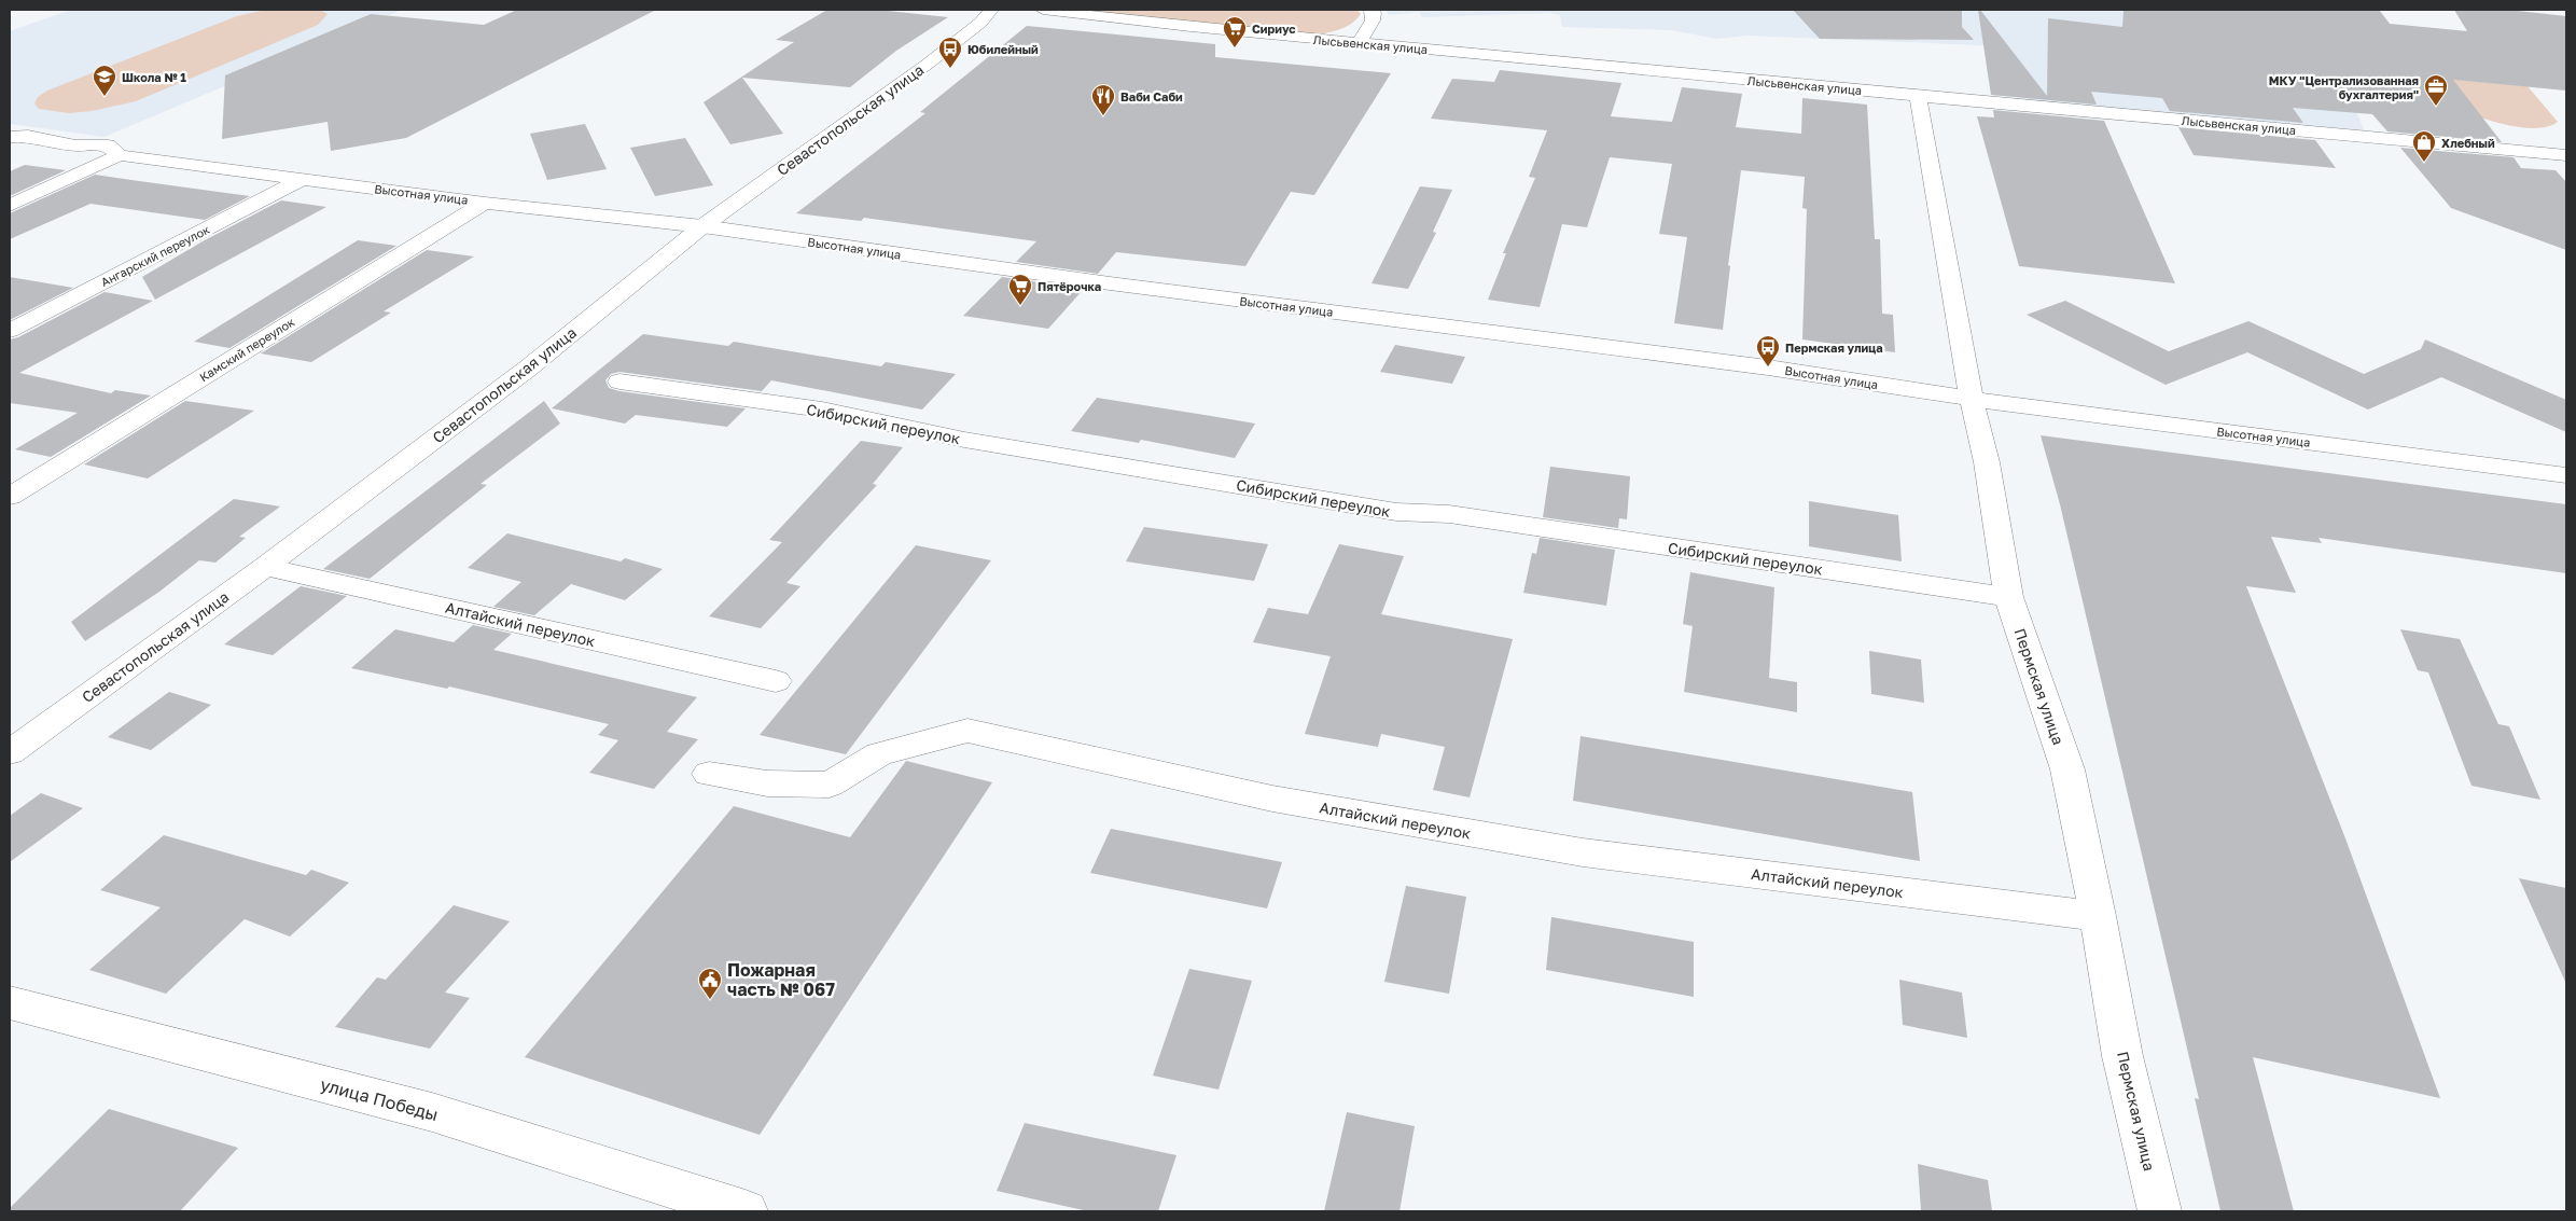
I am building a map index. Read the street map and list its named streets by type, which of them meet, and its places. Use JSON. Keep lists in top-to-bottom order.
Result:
{
  "streets": {
    "street": [
      "Лысьвенская улица",
      "Севастопольская улица",
      "Высотная улица",
      "Ангарский переулок",
      "Камский переулок",
      "Сибирский переулок",
      "Алтайский переулок",
      "Пермская улица",
      "улица Победы"
    ]
  },
  "crossings": [
    ["Лысьвенская улица", "Пермская улица"],
    ["Севастопольская улица", "Высотная улица"],
    ["Севастопольская улица", "Алтайский переулок"],
    ["Высотная улица", "Ангарский переулок"],
    ["Высотная улица", "Камский переулок"],
    ["Высотная улица", "Пермская улица"],
    ["Сибирский переулок", "Пермская улица"],
    ["Алтайский переулок", "Пермская улица"]
  ],
  "places": {
    "supermarket": ["Сириус", "Пятёрочка"],
    "bus stop": ["Юбилейный", "Пермская улица"],
    "school or university": ["Школа № 1"],
    "office": ["МКУ \"Централизованная бухгалтерия\""],
    "restaurant": ["Ваби Саби"],
    "shop": ["Хлебный"],
    "public building": ["Пожарная часть № 067"]
  }
}
